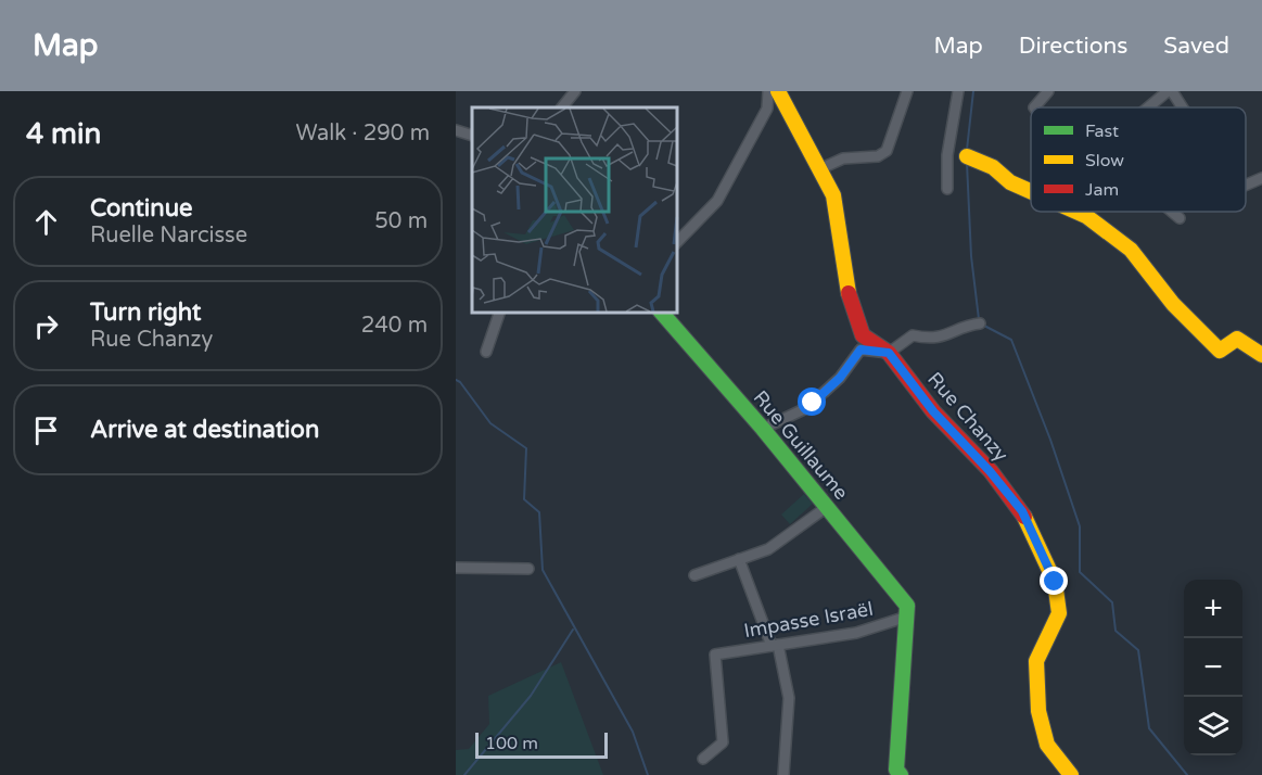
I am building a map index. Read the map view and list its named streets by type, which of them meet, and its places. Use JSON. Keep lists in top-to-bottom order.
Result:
{
  "streets": {
    "street": ["Rue Chanzy", "Rue Guillaume", "Impasse Israël"]
  },
  "crossings": [
    ["Rue Guillaume", "Impasse Israël"]
  ],
  "legend": ["Fast", "Slow", "Jam"],
  "scale_bar": "100 m",
  "page": {
    "header": "Map",
    "nav": ["Map", "Directions", "Saved"],
    "heading": ["4 min", "Walk · 290 m"],
    "list": [
      ["Continue", "Ruelle Narcisse", "50 m"],
      ["Turn right", "Rue Chanzy", "240 m"],
      "Arrive at destination"
    ],
    "map_buttons": ["+", "−"],
    "scale": "100 m"
  }
}
